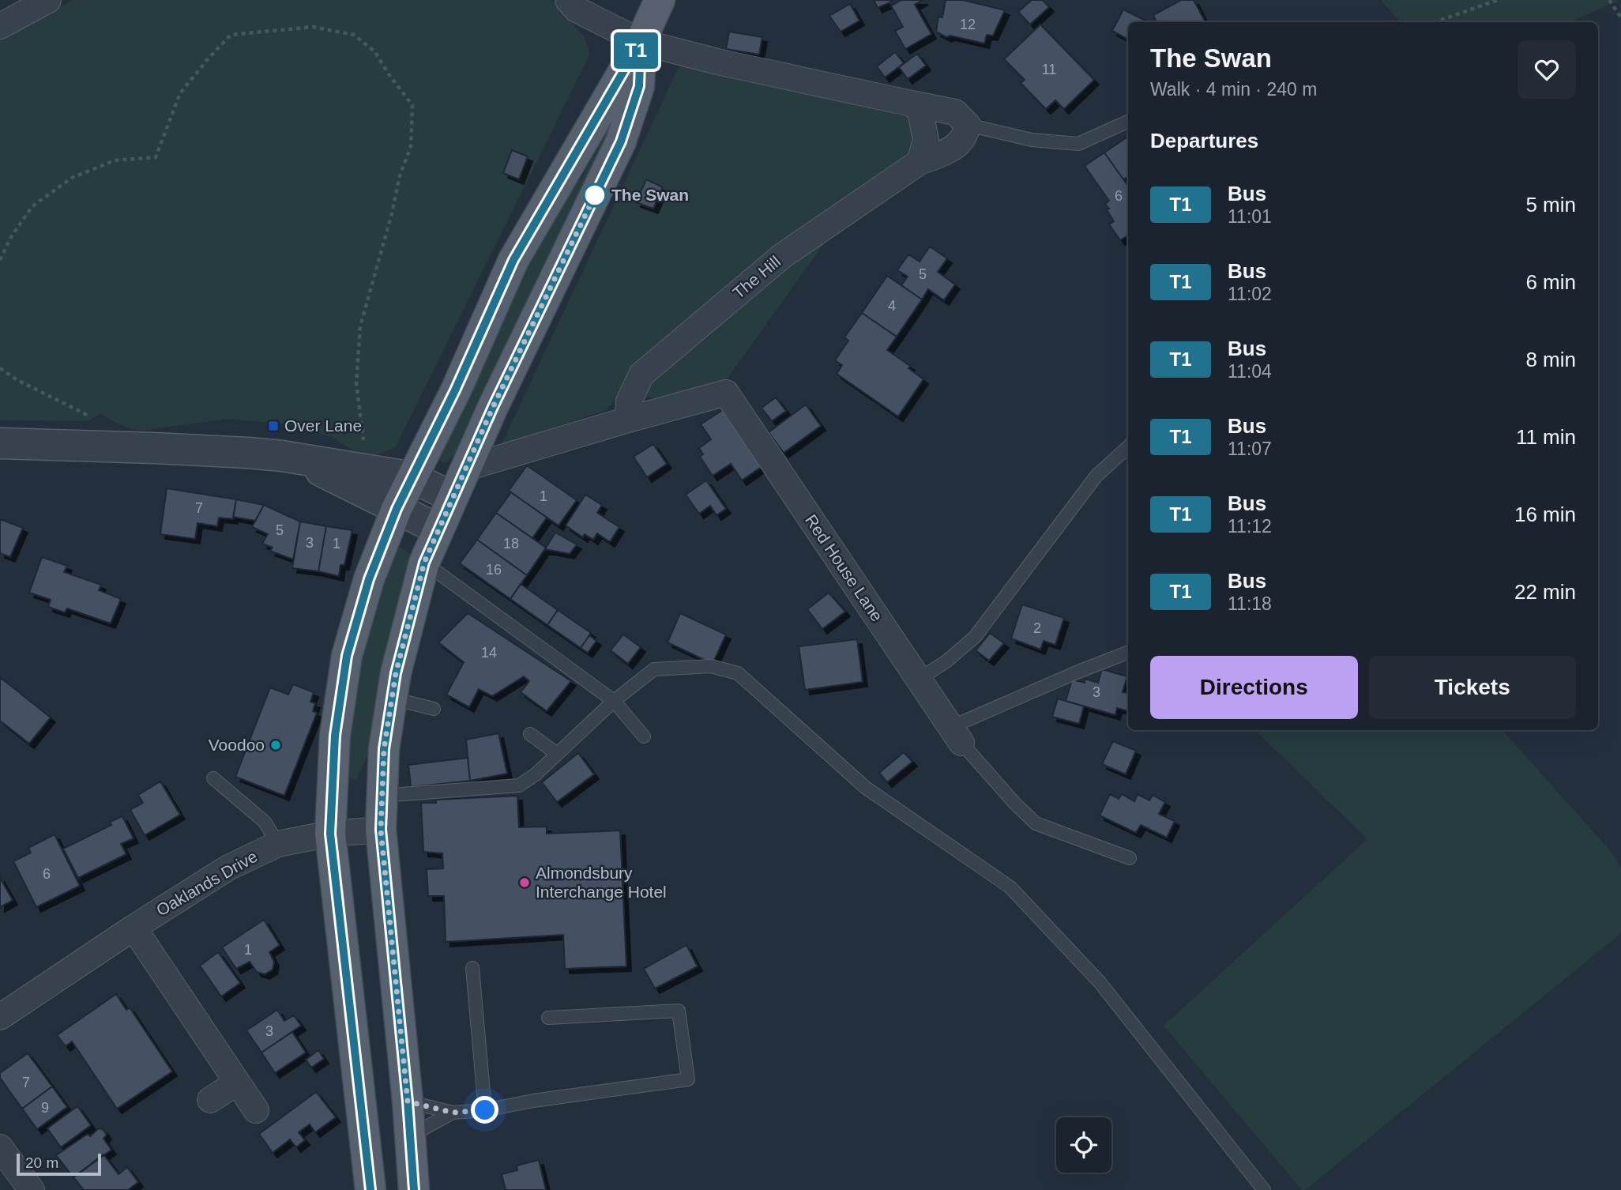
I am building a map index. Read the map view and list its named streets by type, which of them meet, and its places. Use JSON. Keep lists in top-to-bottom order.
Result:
{
  "streets": {
    "street": ["The Hill", "Red House Lane", "Oaklands Drive"]
  },
  "crossings": [
    ["The Hill", "Red House Lane"]
  ],
  "places": {
    "other": ["The Swan", "Voodoo", "Almondsbury Interchange Hotel"],
    "transit": ["Over Lane"]
  },
  "lines": ["bus line T1"],
  "house_numbers": [
    "12",
    "11",
    "6",
    "5",
    "4",
    "1",
    "7",
    "5",
    "3",
    "1",
    "18",
    "16",
    "2",
    "14",
    "3",
    "6",
    "1",
    "3",
    "7",
    "9"
  ],
  "scale_bar": "20 m",
  "page": {
    "on_map": "T1",
    "heading": [
      ["The Swan", "Walk · 4 min · 240 m"],
      "Departures"
    ],
    "list": [
      {
        "mark": "T1",
        "name": "Bus",
        "note": "11:01",
        "value": "5 min"
      },
      {
        "mark": "T1",
        "name": "Bus",
        "note": "11:02",
        "value": "6 min"
      },
      {
        "mark": "T1",
        "name": "Bus",
        "note": "11:04",
        "value": "8 min"
      },
      {
        "mark": "T1",
        "name": "Bus",
        "note": "11:07",
        "value": "11 min"
      },
      {
        "mark": "T1",
        "name": "Bus",
        "note": "11:12",
        "value": "16 min"
      },
      {
        "mark": "T1",
        "name": "Bus",
        "note": "11:18",
        "value": "22 min"
      }
    ],
    "buttons": ["Directions", "Tickets"],
    "scale": "20 m"
  }
}
